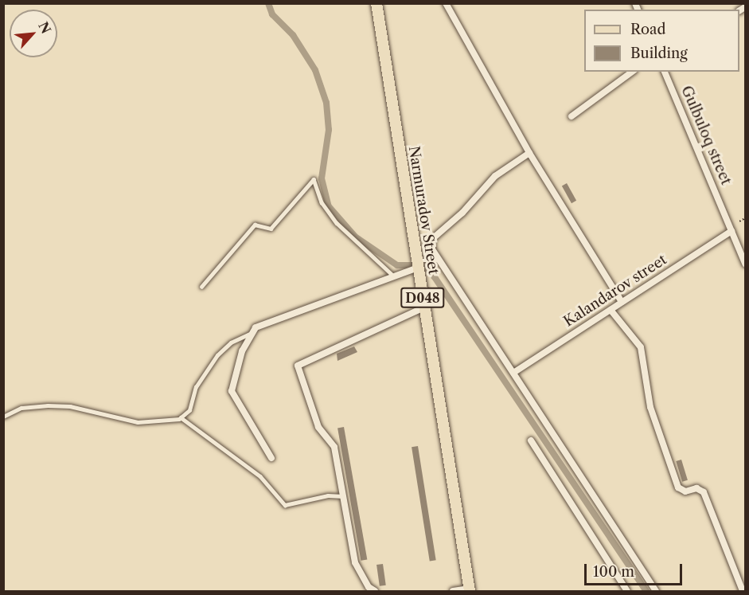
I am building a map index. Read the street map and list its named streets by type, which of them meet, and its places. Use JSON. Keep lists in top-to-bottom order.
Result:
{
  "streets": {
    "main road": ["Narmuradov Street", "D048"],
    "street": ["Gulbuloq street", "Kalandarov street"]
  },
  "crossings": [
    ["Gulbuloq street", "Kalandarov street"]
  ],
  "legend": ["Road", "Building"],
  "scale_bar": "100 m",
  "north": "top right"
}
